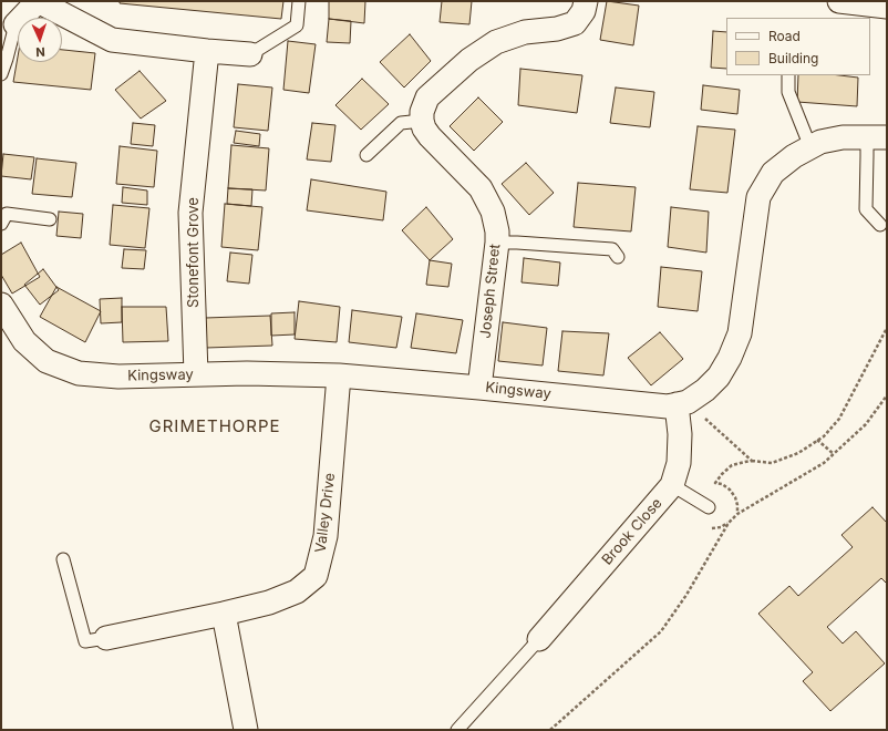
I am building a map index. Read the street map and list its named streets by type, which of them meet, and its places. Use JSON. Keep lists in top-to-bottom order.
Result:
{
  "streets": {
    "street": [
      "Stonefont Grove",
      "Joseph Street",
      "Kingsway",
      "Valley Drive",
      "Brook Close"
    ]
  },
  "crossings": [
    ["Stonefont Grove", "Kingsway"],
    ["Joseph Street", "Kingsway"],
    ["Kingsway", "Valley Drive"],
    ["Kingsway", "Brook Close"]
  ],
  "districts": ["GRIMETHORPE"],
  "legend": ["Road", "Building"],
  "north": "bottom"
}
